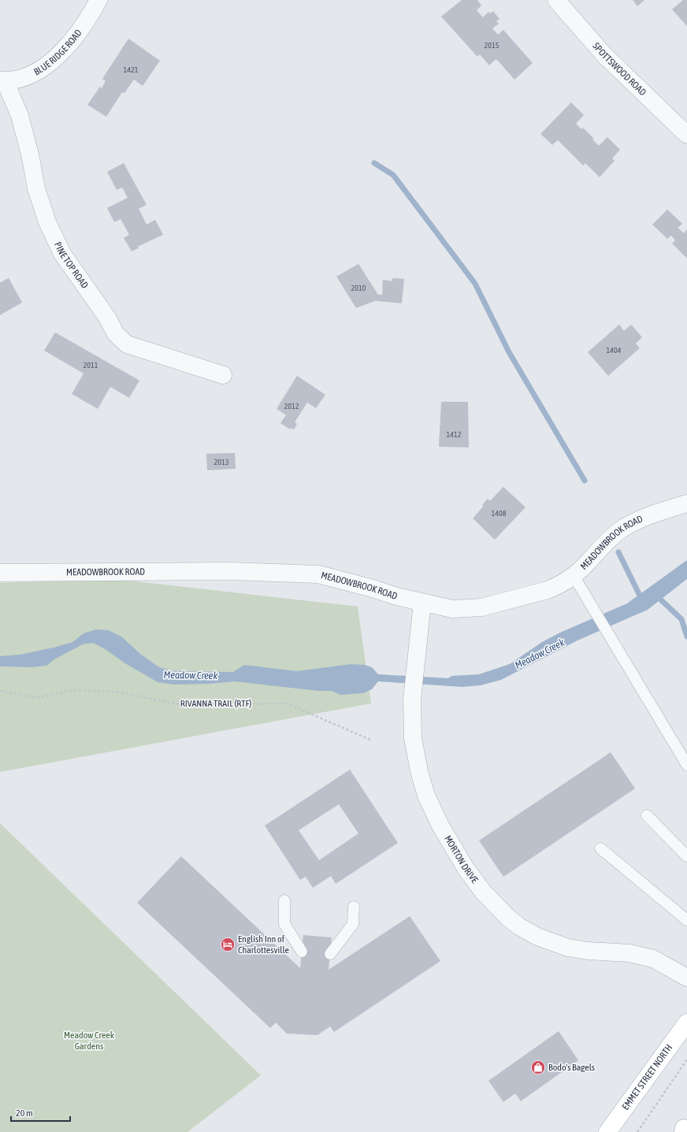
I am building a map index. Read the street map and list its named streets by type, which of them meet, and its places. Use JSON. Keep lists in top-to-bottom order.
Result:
{
  "streets": {
    "main road": ["EMMET STREET NORTH"],
    "street": [
      "BLUE RIDGE ROAD",
      "SPOTTSWOOD ROAD",
      "PINE TOP ROAD",
      "MEADOWBROOK ROAD",
      "MORTON DRIVE"
    ],
    "path": ["RIVANNA TRAIL (RTF)"]
  },
  "crossings": [
    ["BLUE RIDGE ROAD", "PINE TOP ROAD"],
    ["MEADOWBROOK ROAD", "MORTON DRIVE"]
  ],
  "water": ["Meadow Creek"],
  "parks": ["Meadow Creek Gardens"],
  "places": {
    "hotel": ["English Inn of Charlottesville"],
    "shop": ["Bodo's Bagels"]
  },
  "house_numbers": [
    "2015",
    "1421",
    "2010",
    "1404",
    "2011",
    "2012",
    "1412",
    "2013",
    "1408"
  ],
  "scale_bar": "20 m"
}
